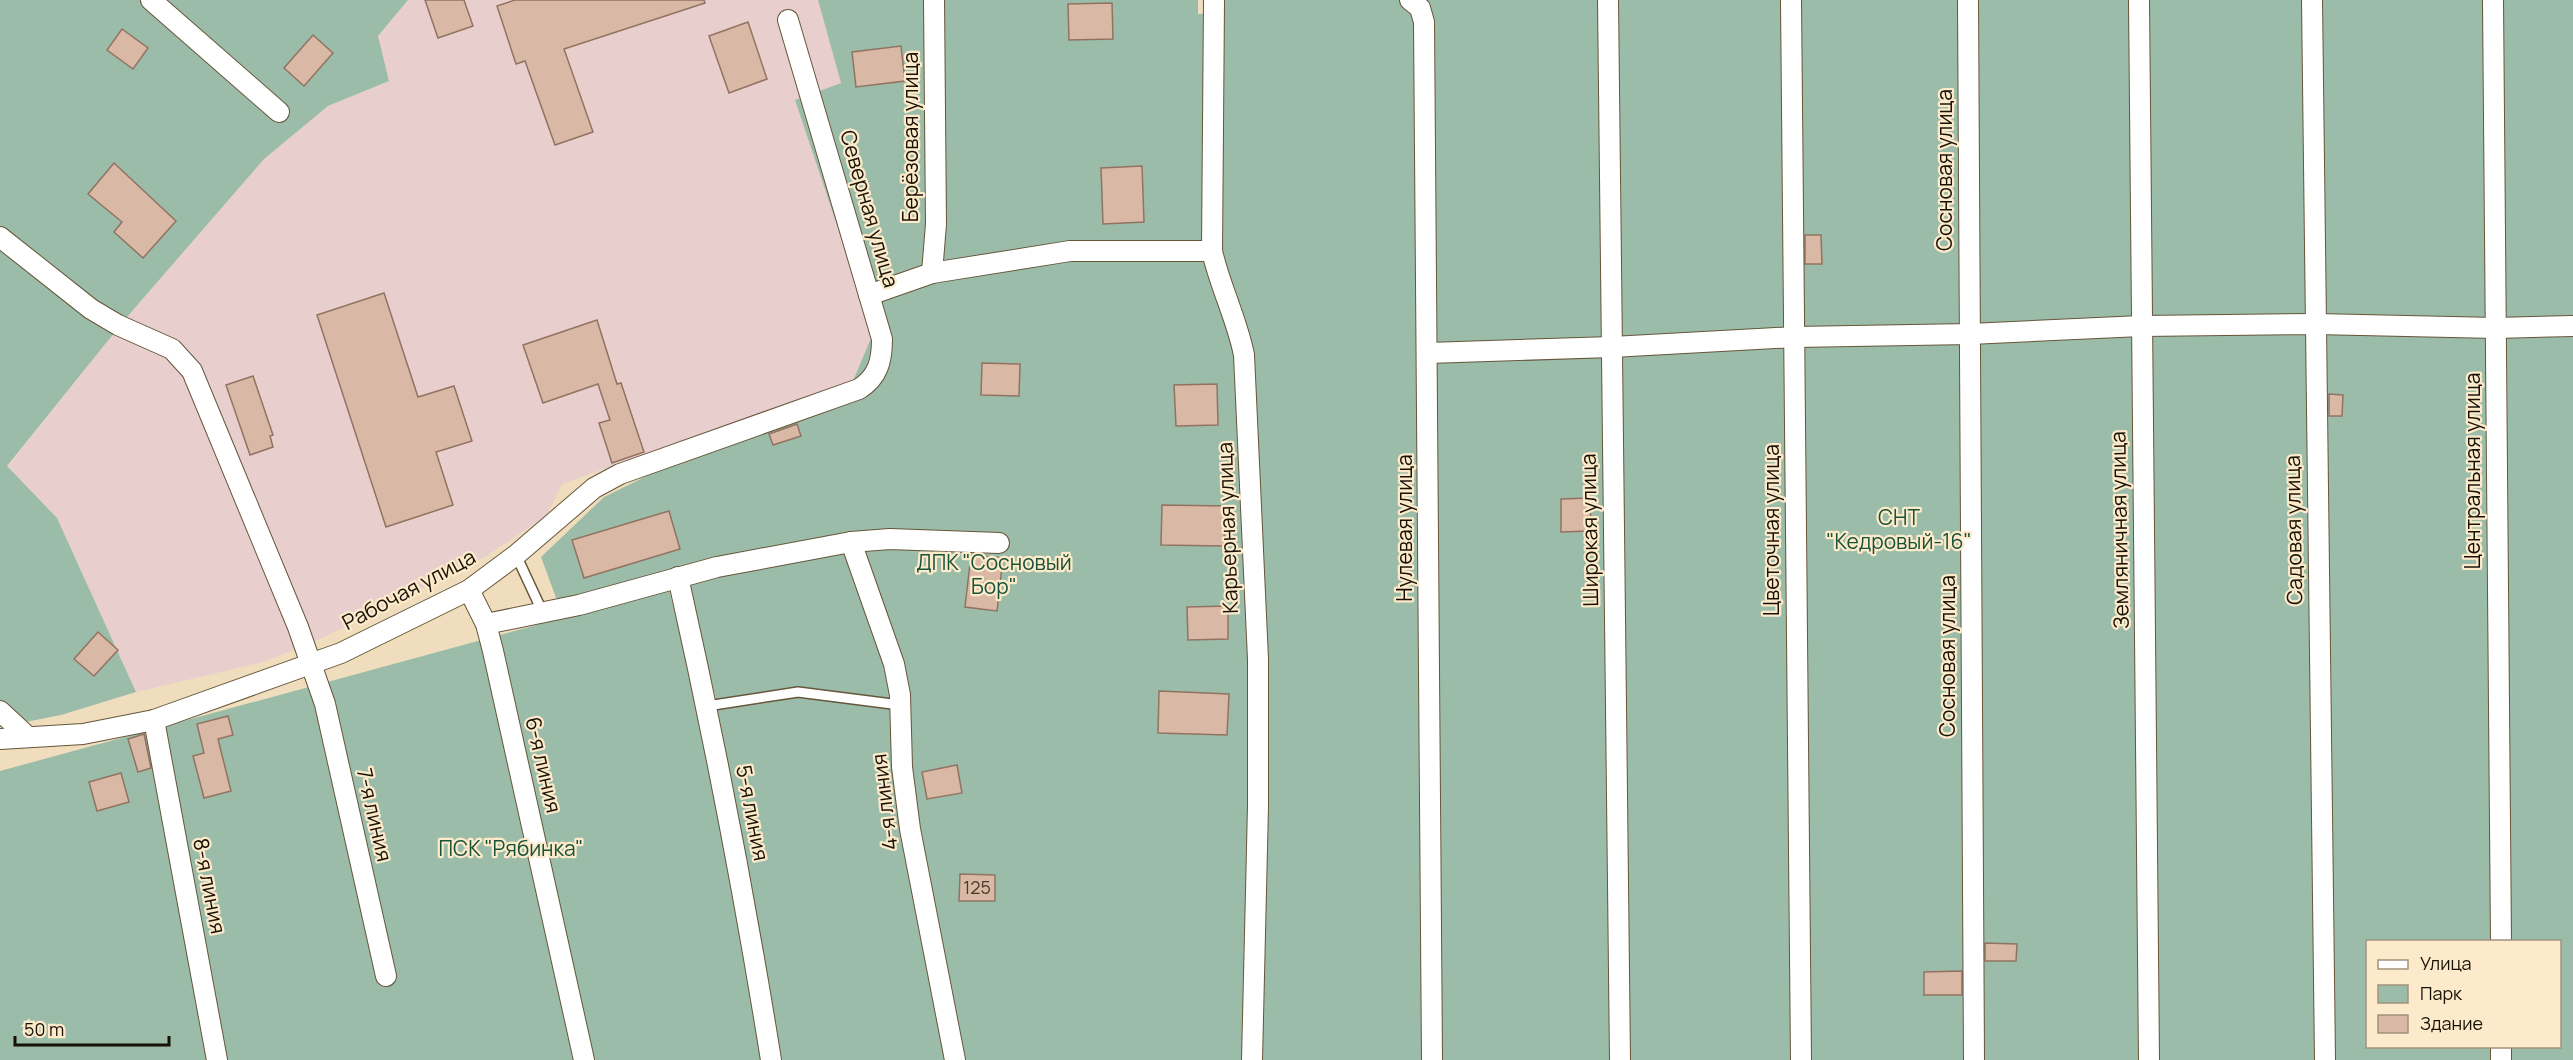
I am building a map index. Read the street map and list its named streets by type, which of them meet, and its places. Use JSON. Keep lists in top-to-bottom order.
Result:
{
  "streets": {
    "street": [
      "Берёзовая улица",
      "Сосновая улица",
      "Северная улица",
      "Центральная улица",
      "Карьерная улица",
      "Нулевая улица",
      "Широкая улица",
      "Цветочная улица",
      "Земляничная улица",
      "Садовая улица",
      "Рабочая улица",
      "6-я линия",
      "4-я линия",
      "5-я линия",
      "7-я линия",
      "8-я линия"
    ]
  },
  "crossings": [
    ["Северная улица", "Рабочая улица"],
    ["Рабочая улица", "6-я линия"],
    ["Рабочая улица", "7-я линия"],
    ["Рабочая улица", "8-я линия"]
  ],
  "parks": ["СНТ \"Кедровый-16\"", "ДПК \"Сосновый Бор\"", "ПСК \"Рябинка\""],
  "house_numbers": ["125"],
  "legend": ["Улица", "Парк", "Здание"],
  "scale_bar": "50 m"
}
